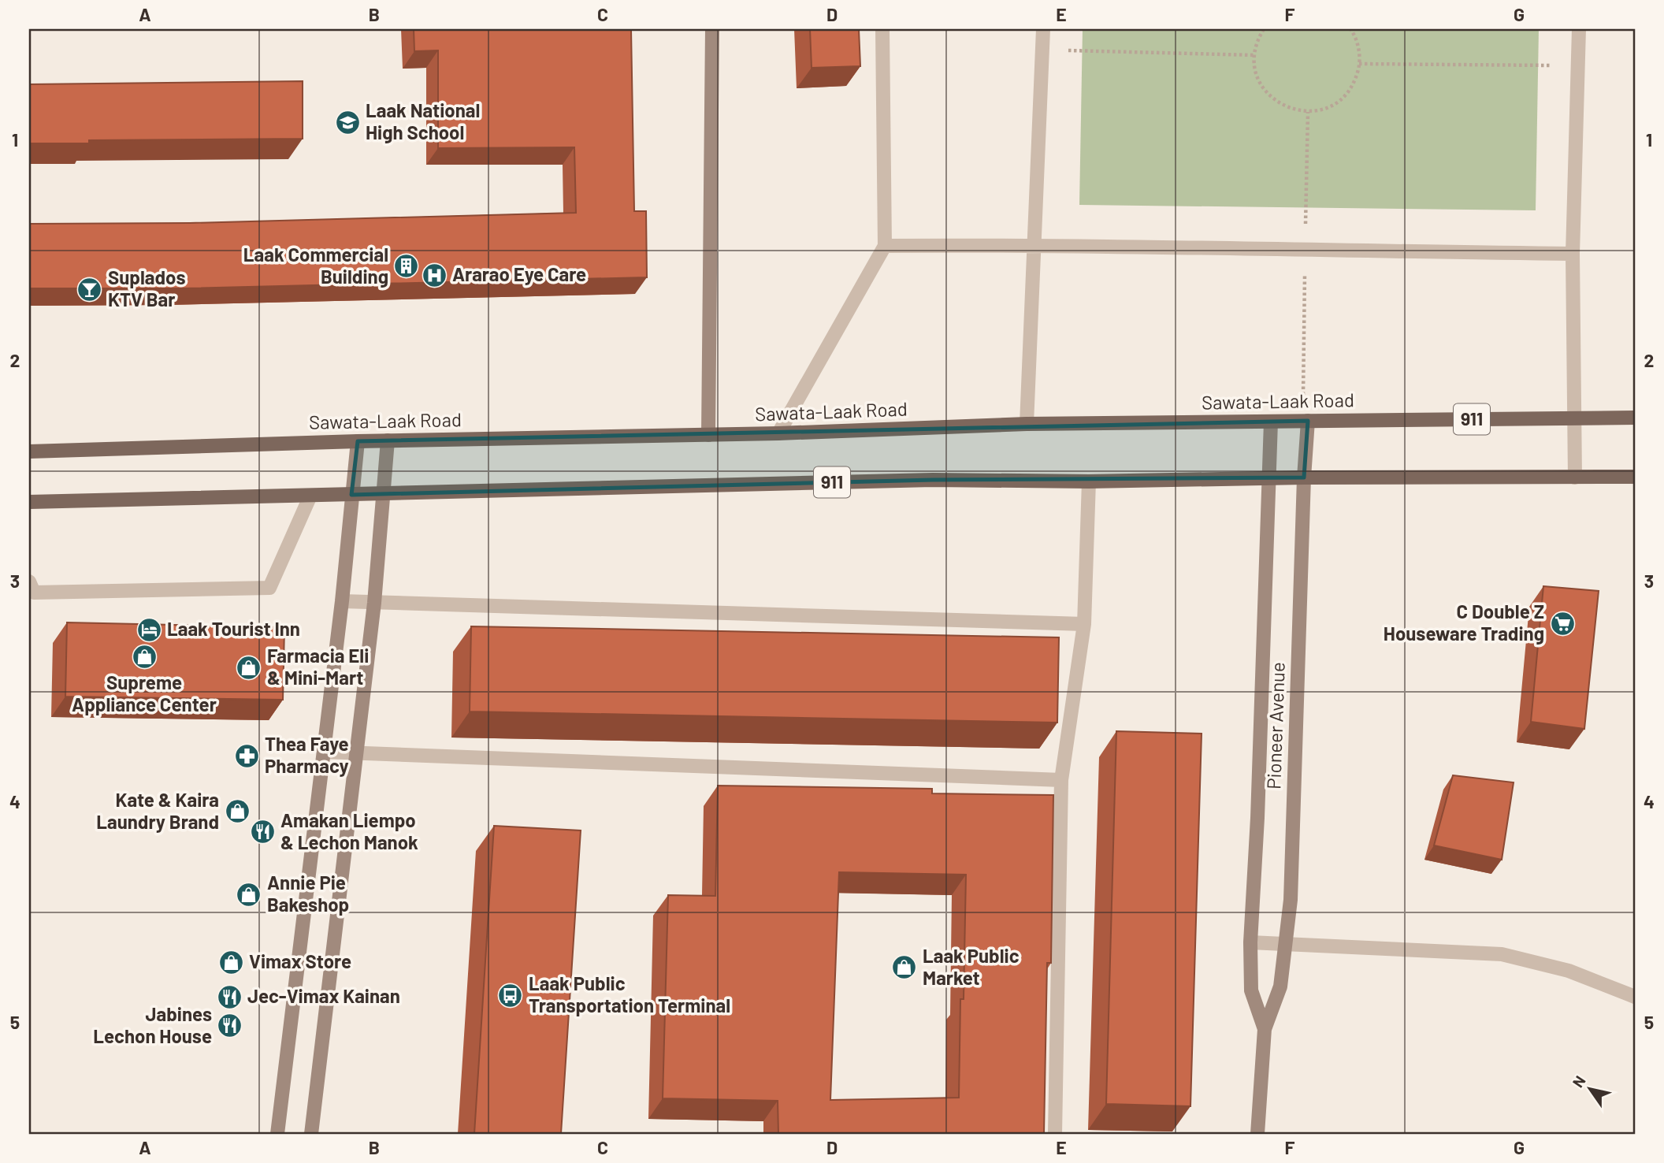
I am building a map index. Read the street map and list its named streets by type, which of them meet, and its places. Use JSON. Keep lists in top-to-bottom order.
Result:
{
  "streets": {
    "main road": ["Sawata-Laak Road", "911"],
    "street": ["Pioneer Avenue"]
  },
  "crossings": [
    ["Sawata-Laak Road", "Pioneer Avenue"],
    ["911", "Pioneer Avenue"]
  ],
  "places": {
    "school or university": ["Laak National High School"],
    "building": ["Laak Commercial Building"],
    "hospital": ["Ararao Eye Care"],
    "bar": ["Suplados KTV Bar"],
    "supermarket": ["C Double Z Houseware Trading"],
    "hotel": ["Laak Tourist Inn"],
    "shop": [
      "Supreme Appliance Center",
      "Farmacia Eli & Mini-Mart",
      "Kate & Kaira Laundry Brand",
      "Annie Pie Bakeshop",
      "Vimax Store",
      "Laak Public Market"
    ],
    "pharmacy": ["Thea Faye Pharmacy"],
    "restaurant": ["Amakan Liempo & Lechon Manok", "Jec-Vimax Kainan", "Jabines Lechon House"],
    "bus stop": ["Laak Public Transportation Terminal"]
  },
  "north": "top left",
  "grid": {
    "columns": [
      "A",
      "B",
      "C",
      "D",
      "E",
      "F",
      "G"
    ],
    "rows": [
      "1",
      "2",
      "3",
      "4",
      "5"
    ]
  }
}
